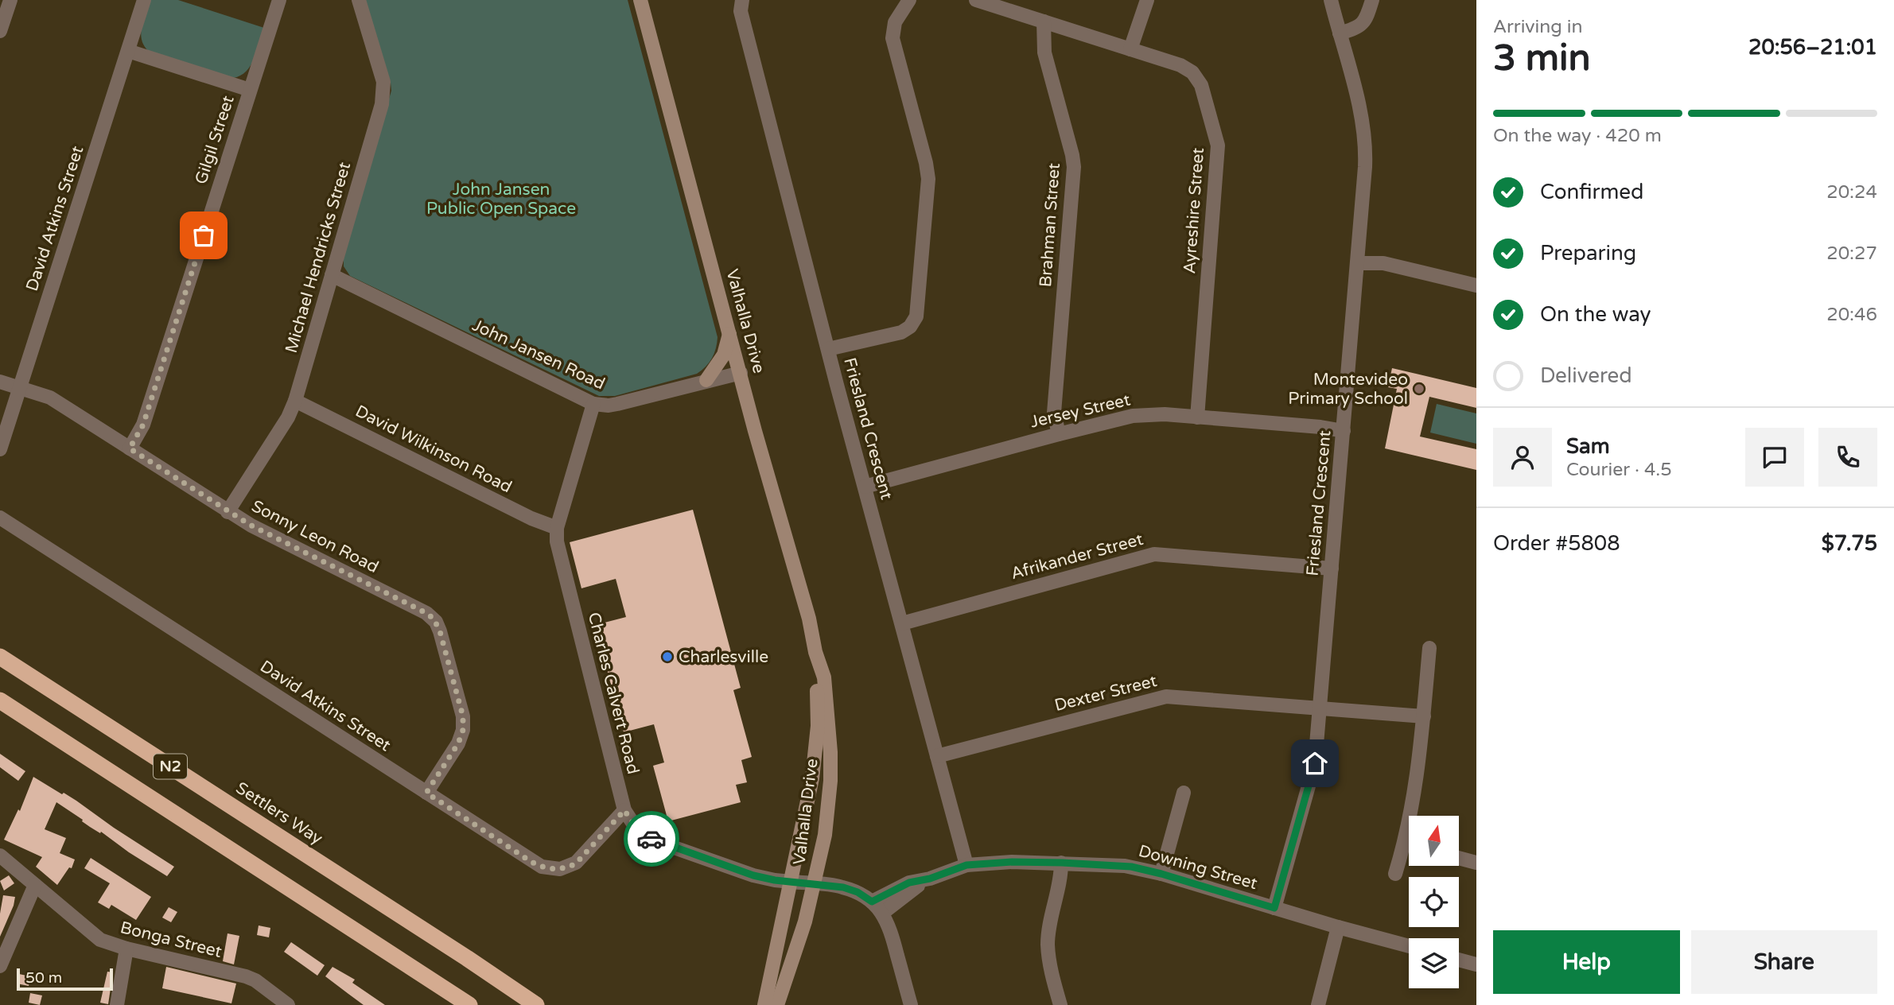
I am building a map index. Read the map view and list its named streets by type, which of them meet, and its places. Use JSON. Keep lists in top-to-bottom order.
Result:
{
  "streets": {
    "highway": ["N2", "Settlers Way"],
    "main road": ["Valhalla Drive"],
    "street": [
      "Gilgil Street",
      "Ayreshire Street",
      "David Atkins Street",
      "Brahman Street",
      "Michael Hendricks Street",
      "John Jansen Road",
      "Jersey Street",
      "Friesland Crescent",
      "David Wilkinson Road",
      "Sonny Leon Road",
      "Afrikander Street",
      "Charles Calvert Road",
      "Dexter Street",
      "Downing Street",
      "Bonga Street"
    ]
  },
  "crossings": [
    ["Gilgil Street", "Sonny Leon Road"],
    ["Ayreshire Street", "Brahman Street"],
    ["Ayreshire Street", "Jersey Street"],
    ["David Atkins Street", "Sonny Leon Road"],
    ["David Atkins Street", "Charles Calvert Road"],
    ["Brahman Street", "Jersey Street"],
    ["Michael Hendricks Street", "John Jansen Road"],
    ["Michael Hendricks Street", "David Wilkinson Road"],
    ["Michael Hendricks Street", "Sonny Leon Road"],
    ["Valhalla Drive", "John Jansen Road"],
    ["Valhalla Drive", "Charles Calvert Road"],
    ["John Jansen Road", "Charles Calvert Road"],
    ["Jersey Street", "Friesland Crescent"],
    ["Friesland Crescent", "Afrikander Street"],
    ["Friesland Crescent", "Dexter Street"],
    ["Friesland Crescent", "Downing Street"],
    ["David Wilkinson Road", "Charles Calvert Road"]
  ],
  "parks": ["John Jansen Public Open Space"],
  "places": ["Montevideo Primary School", "Charlesville"],
  "scale_bar": "50 m",
  "north": "top",
  "page": {
    "heading": ["3 min", "Arriving in", "20:56–21:01"],
    "panel": [
      "Sam",
      "Courier · 4.5",
      "Order #5808",
      "$7.75"
    ],
    "bar": "On the way · 420 m",
    "list": [
      ["Confirmed", "20:24"],
      ["Preparing", "20:27"],
      ["On the way", "20:46"],
      "Delivered"
    ],
    "buttons": ["Help", "Share"],
    "scale": "50 m"
  }
}
